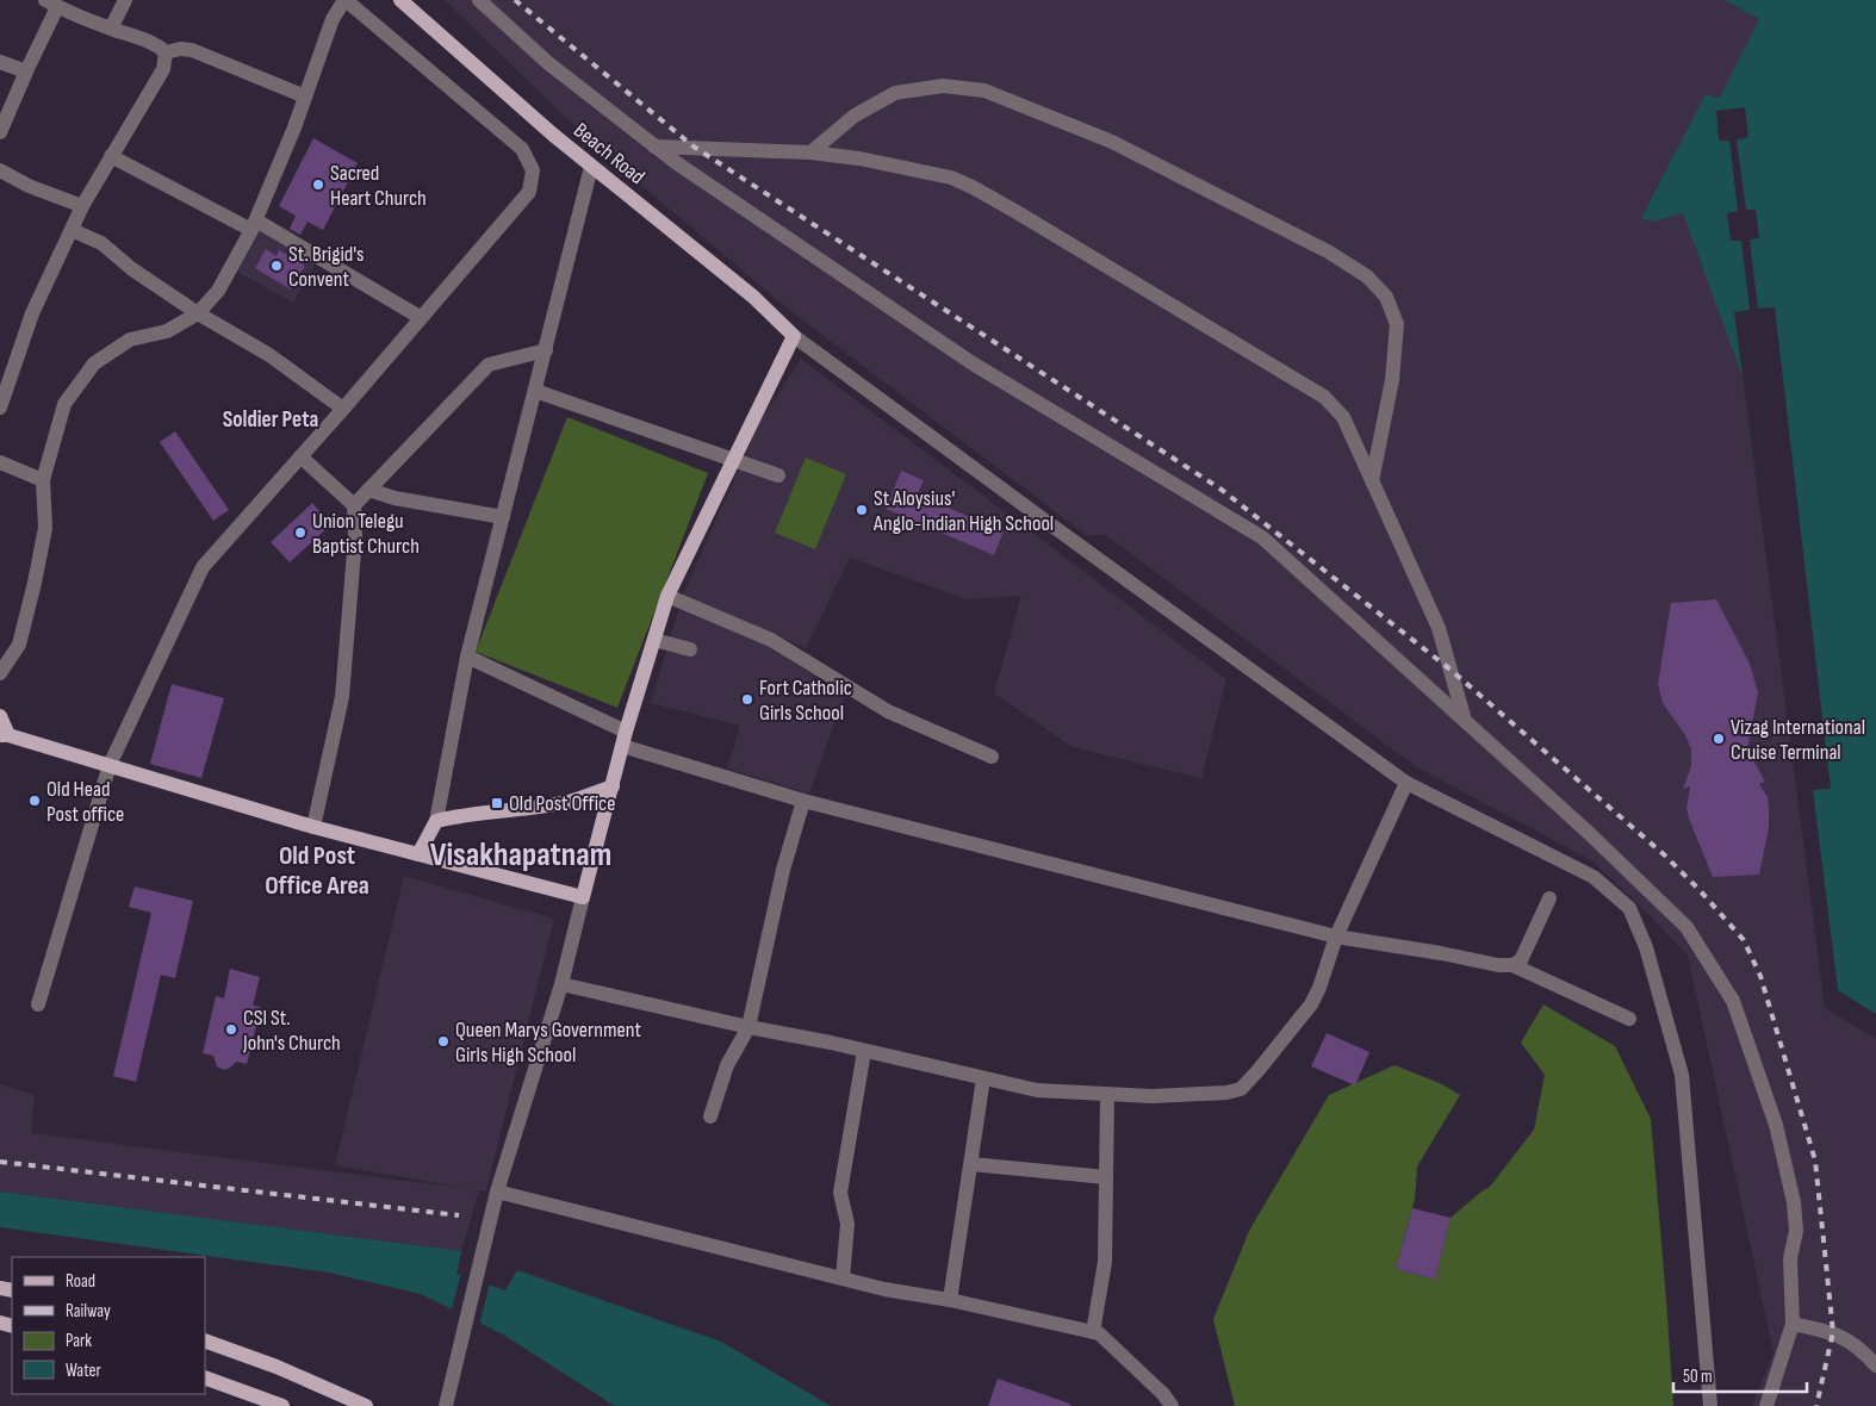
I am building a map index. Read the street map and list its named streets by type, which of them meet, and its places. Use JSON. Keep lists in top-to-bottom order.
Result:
{
  "streets": {
    "main road": ["Beach Road"]
  },
  "districts": ["Soldier Peta", "Visakhapatnam", "Old Post Office Area"],
  "places": {
    "other": [
      "Sacred Heart Church",
      "St. Brigid's Convent",
      "St Aloysius' Anglo-Indian High School",
      "Union Telegu Baptist Church",
      "Fort Catholic Girls School",
      "Vizag International Cruise Terminal",
      "Old Head Post office",
      "CSI St. John's Church",
      "Queen Marys Government Girls High School"
    ],
    "transit": ["Old Post Office"]
  },
  "legend": [
    "Road",
    "Railway",
    "Park",
    "Water"
  ],
  "scale_bar": "50 m"
}
